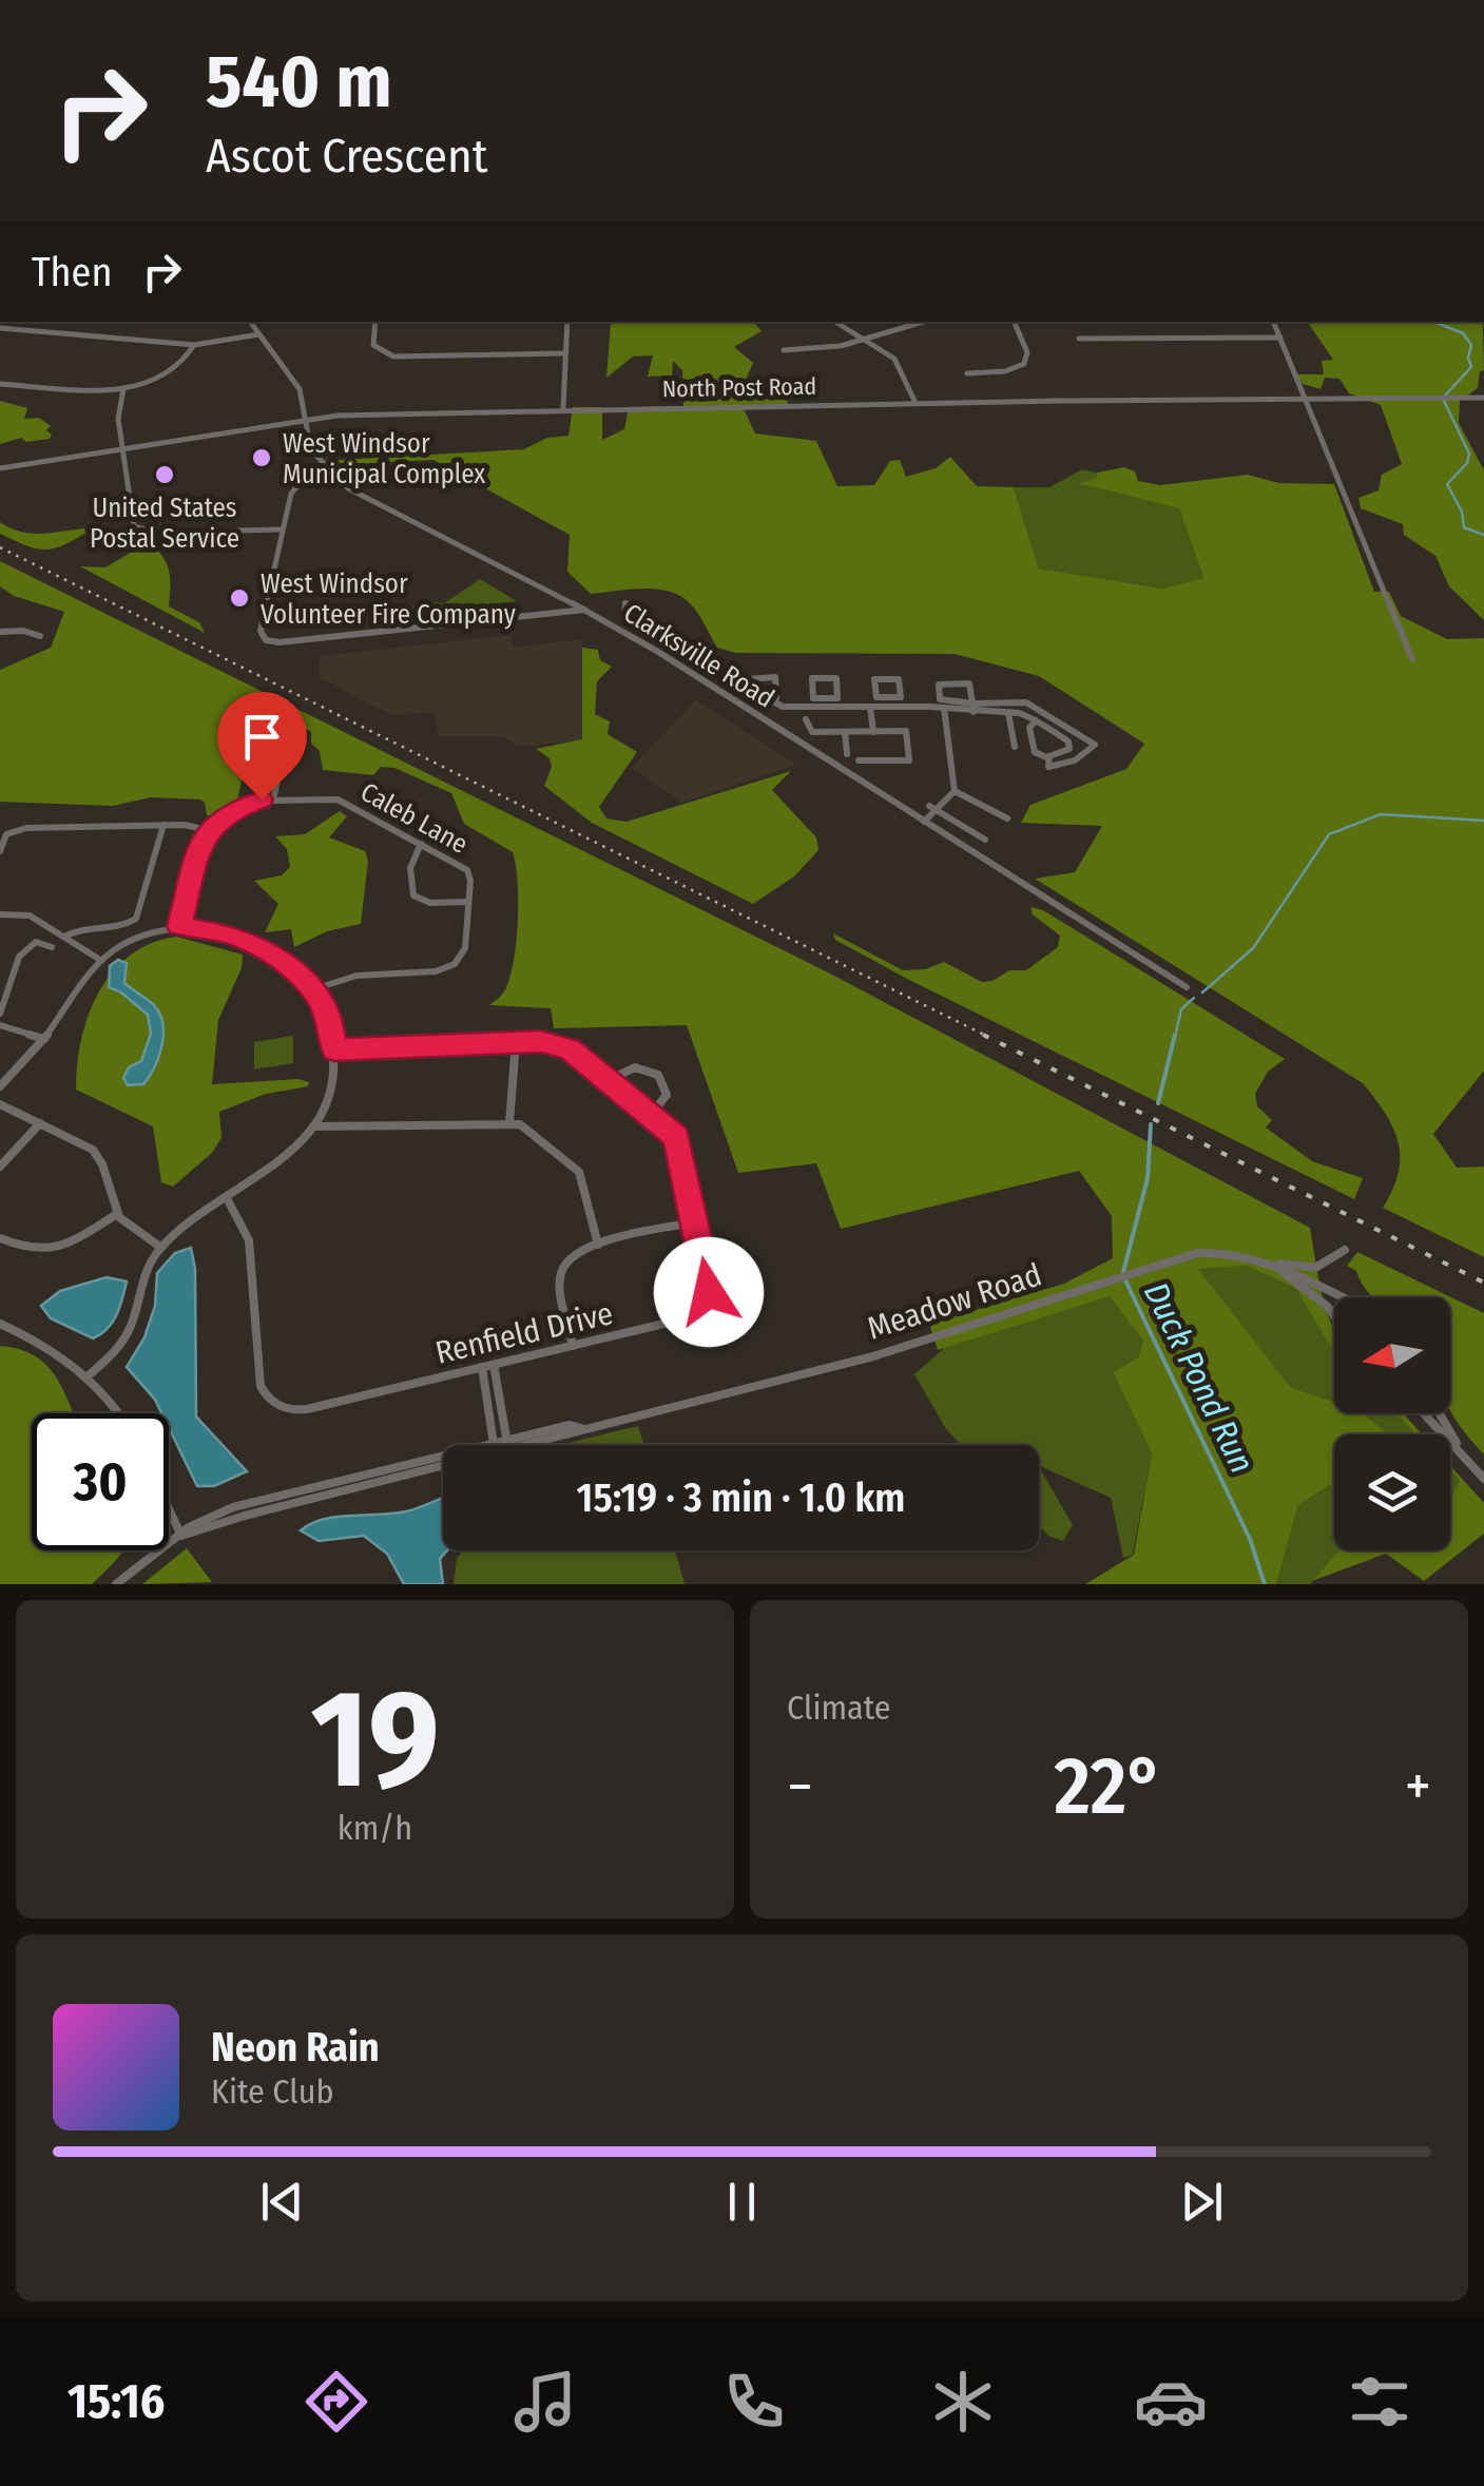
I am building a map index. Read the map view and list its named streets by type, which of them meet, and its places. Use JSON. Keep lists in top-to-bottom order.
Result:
{
  "streets": {
    "street": [
      "North Post Road",
      "Clarksville Road",
      "Caleb Lane",
      "Meadow Road",
      "Renfield Drive"
    ]
  },
  "water": ["Duck Pond Run"],
  "places": ["West Windsor Municipal Complex", "United States Postal Service", "West Windsor Volunteer Fire Company"],
  "north": "left",
  "page": {
    "turn": ["540 m", "Ascot Crescent"],
    "then": "Then",
    "limit": "30",
    "trip": "15:19 · 3 min · 1.0 km",
    "tile": [
      ["19", "km/h"],
      "Climate"
    ],
    "heat": ["−", "22°", "+"],
    "song": ["Neon Rain", "Kite Club"],
    "tabs": "15:16"
  }
}
